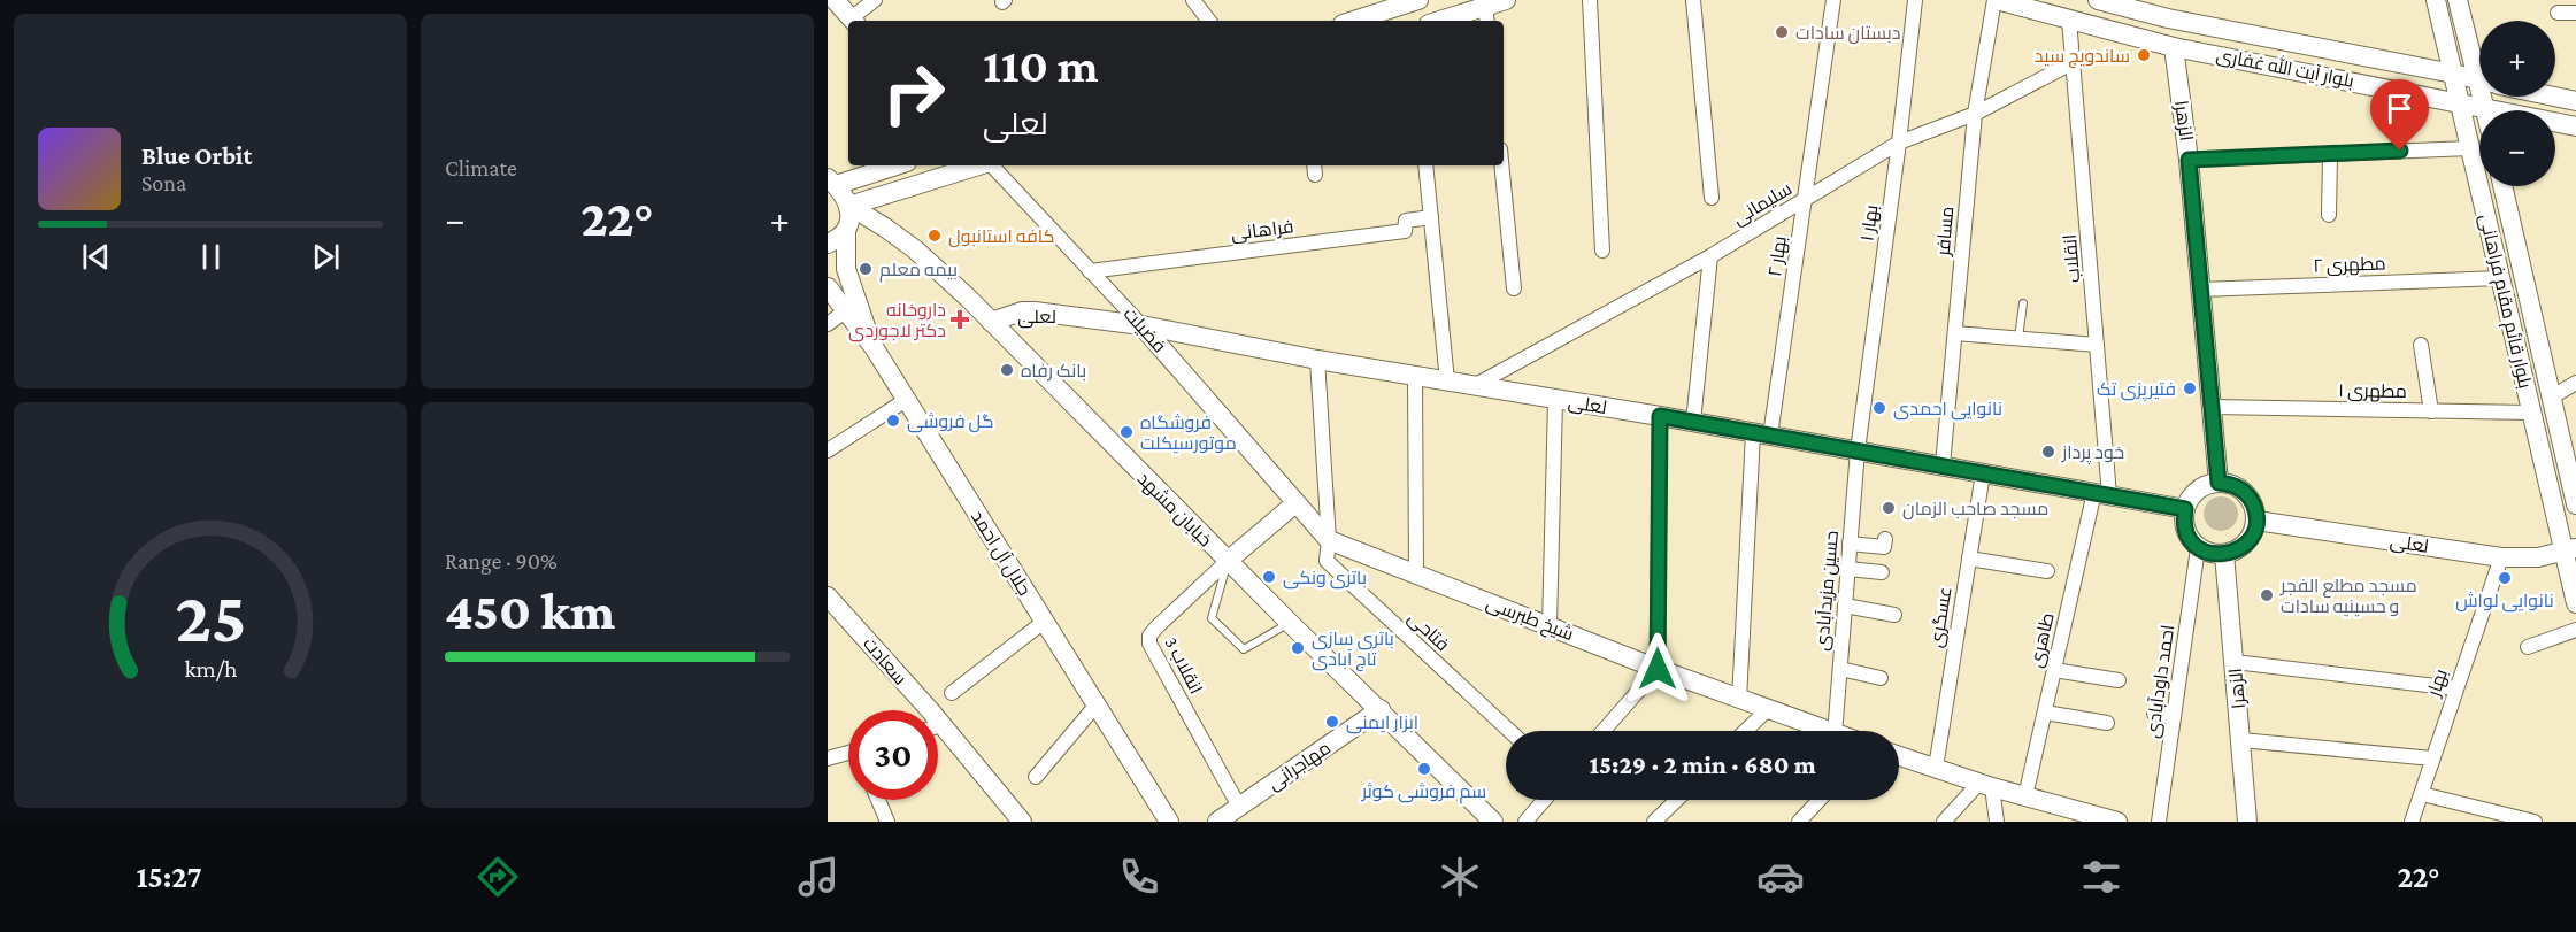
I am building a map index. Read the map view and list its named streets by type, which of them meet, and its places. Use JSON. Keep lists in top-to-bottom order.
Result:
{
  "streets": {
    "street": [
      "بلوار آیت الله غفاری",
      "الزهرا",
      "سلیمانی",
      "بهار ۱",
      "فراهانی",
      "مسافر",
      "بهار ۲",
      "انقلاب",
      "مطهری ۲",
      "بلوار قائم مقام فراهانی",
      "لعلی",
      "فضیلت",
      "مطهری ۱",
      "خیابان مشهد",
      "جلال آل احمد",
      "حسین مزیدآبادی",
      "عسگری",
      "شیخ طبرسی",
      "فتاحی",
      "طاهری",
      "سعادت",
      "انقلاب 3",
      "احمد داودآبادی",
      "بهار",
      "مهاجرانی"
    ]
  },
  "crossings": [
    ["بلوار آیت الله غفاری", "الزهرا"],
    ["بلوار آیت الله غفاری", "مسافر"],
    ["بلوار آیت الله غفاری", "انقلاب"],
    ["بلوار آیت الله غفاری", "بلوار قائم مقام فراهانی"],
    ["الزهرا", "مطهری ۲"],
    ["الزهرا", "لعلی"],
    ["الزهرا", "مطهری ۱"],
    ["الزهرا", "احمد داودآبادی"],
    ["سلیمانی", "بهار ۱"],
    ["سلیمانی", "مسافر"],
    ["سلیمانی", "بهار ۲"],
    ["سلیمانی", "انقلاب"],
    ["سلیمانی", "لعلی"],
    ["بهار ۱", "لعلی"],
    ["بهار ۱", "حسین مزیدآبادی"],
    ["فراهانی", "فضیلت"],
    ["مسافر", "لعلی"],
    ["بهار ۲", "لعلی"],
    ["بهار ۲", "شیخ طبرسی"],
    ["انقلاب", "لعلی"],
    ["انقلاب", "طاهری"],
    ["مطهری ۲", "بلوار قائم مقام فراهانی"],
    ["بلوار قائم مقام فراهانی", "لعلی"],
    ["بلوار قائم مقام فراهانی", "مطهری ۱"],
    ["لعلی", "فضیلت"],
    ["لعلی", "خیابان مشهد"],
    ["لعلی", "حسین مزیدآبادی"],
    ["لعلی", "عسگری"],
    ["لعلی", "طاهری"],
    ["لعلی", "احمد داودآبادی"],
    ["لعلی", "بهار"],
    ["فضیلت", "شیخ طبرسی"],
    ["خیابان مشهد", "انقلاب 3"],
    ["خیابان مشهد", "مهاجرانی"],
    ["شیخ طبرسی", "فتاحی"],
    ["انقلاب 3", "مهاجرانی"]
  ],
  "places": {
    "other": [
      "دبستان سادات",
      "ساندویچ سید",
      "کافه استانبول",
      "بیمه معلم",
      "بانک رفاه",
      "فتیرپزی تک",
      "نانوایی احمدی",
      "گل فروشی",
      "فروشگاه موتورسیکلت",
      "خود پرداز",
      "مسجد صاحب الزمان",
      "باتری ونکی",
      "نانوایی لواش",
      "مسجد مطلع الفجر و حسینیه سادات",
      "باتری سازی تاج آبادی",
      "ابزار ایمنی",
      "سم فروشی کوثر"
    ],
    "health": ["داروخانه دکتر لاجوردی"]
  },
  "page": {
    "tile": [
      "Climate",
      ["Range · 90%", "450 km"]
    ],
    "map_buttons": ["+", "−"],
    "turn": ["110 m", "لعلی"],
    "song": ["Blue Orbit", "Sona"],
    "heat": ["−", "22°", "+"],
    "limit": "30",
    "trip": "15:29 · 2 min · 680 m",
    "tabs": ["15:27", "22°"],
    "gauge": ["25", "km/h"]
  }
}
